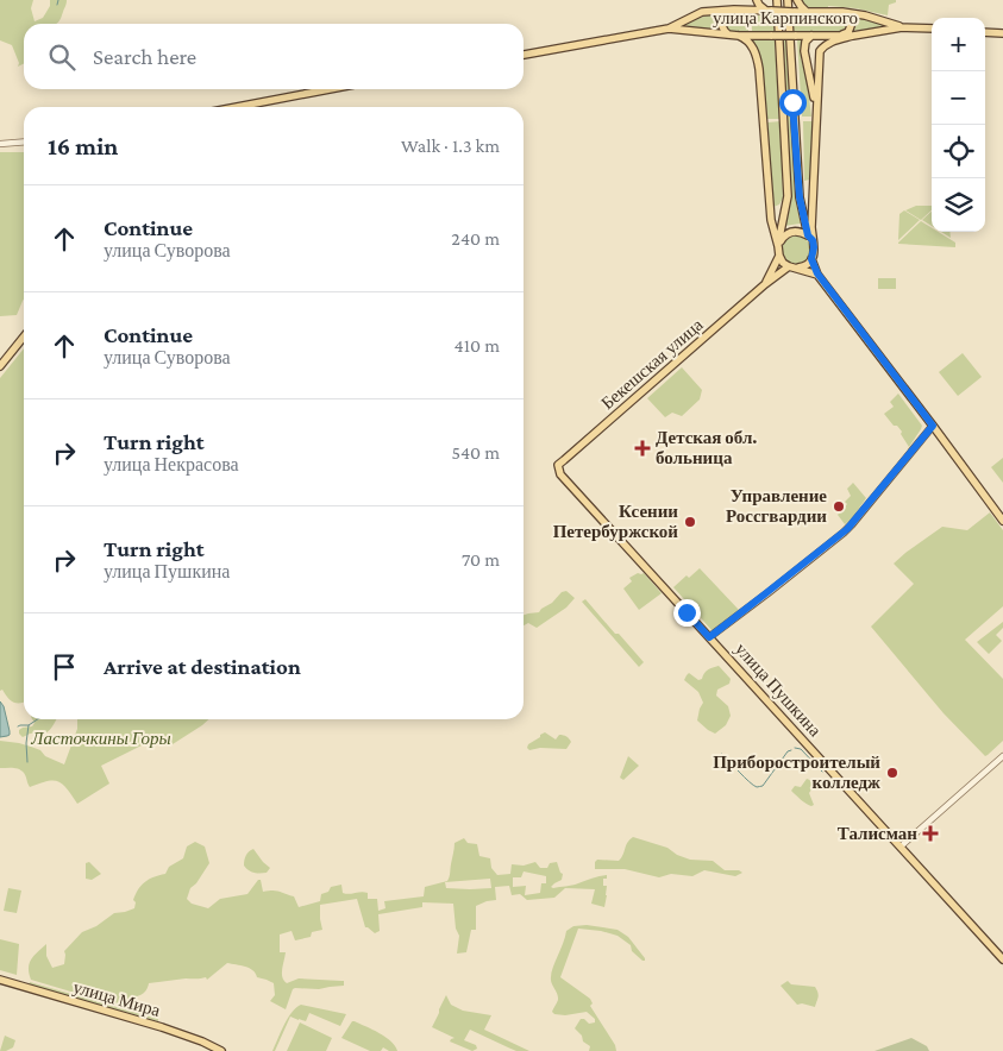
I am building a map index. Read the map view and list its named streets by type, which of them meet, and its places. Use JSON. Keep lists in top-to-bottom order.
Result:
{
  "streets": {
    "main road": [
      "улица Карпинского",
      "Бекешская улица",
      "улица Пушкина",
      "улица Мира"
    ]
  },
  "crossings": [
    ["Бекешская улица", "улица Пушкина"]
  ],
  "parks": ["Ласточкины Горы"],
  "places": {
    "health": ["Детская обл. больница", "Талисман"],
    "other": ["Управление Россгвардии", "Ксении Петербуржской", "Приборостроителый колледж"]
  },
  "page": {
    "map_buttons": ["+", "−"],
    "search": "Search here",
    "heading": ["16 min", "Walk · 1.3 km"],
    "list": [
      ["Continue", "улица Суворова", "240 m"],
      ["Continue", "улица Суворова", "410 m"],
      ["Turn right", "улица Некрасова", "540 m"],
      ["Turn right", "улица Пушкина", "70 m"],
      "Arrive at destination"
    ]
  }
}
